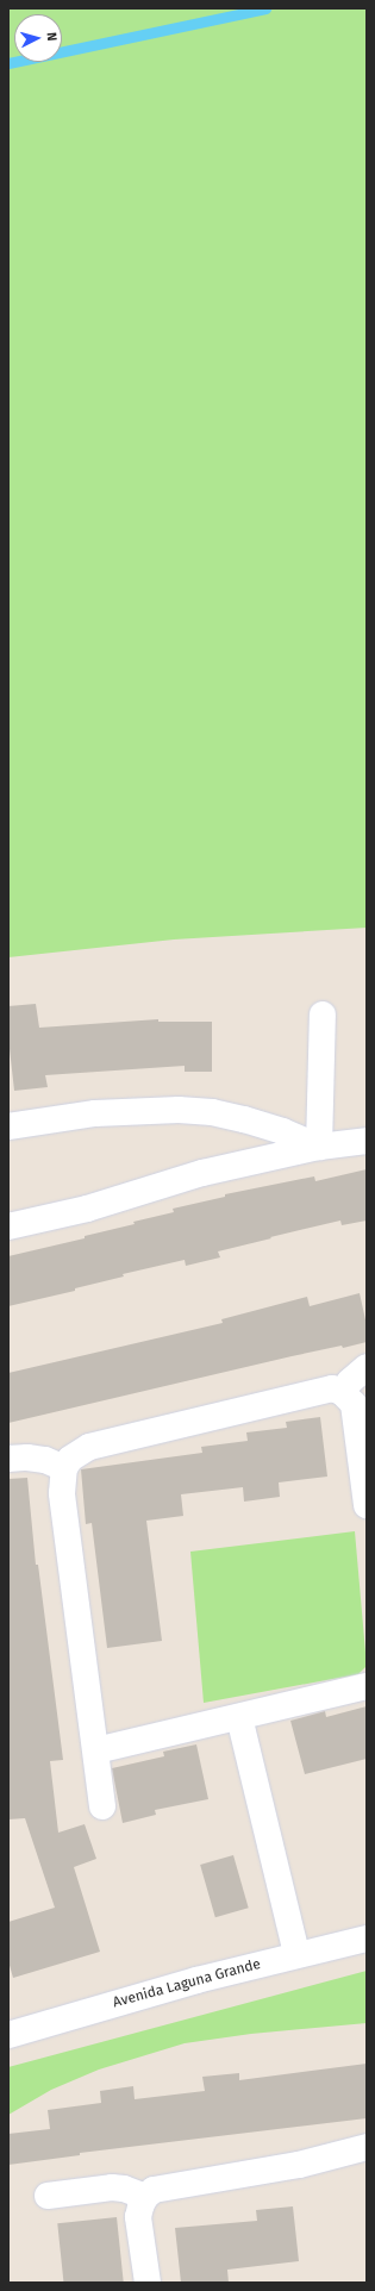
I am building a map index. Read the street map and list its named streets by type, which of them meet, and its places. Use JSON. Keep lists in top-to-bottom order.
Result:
{
  "streets": {
    "street": ["Avenida Laguna Grande"]
  },
  "north": "right"
}
